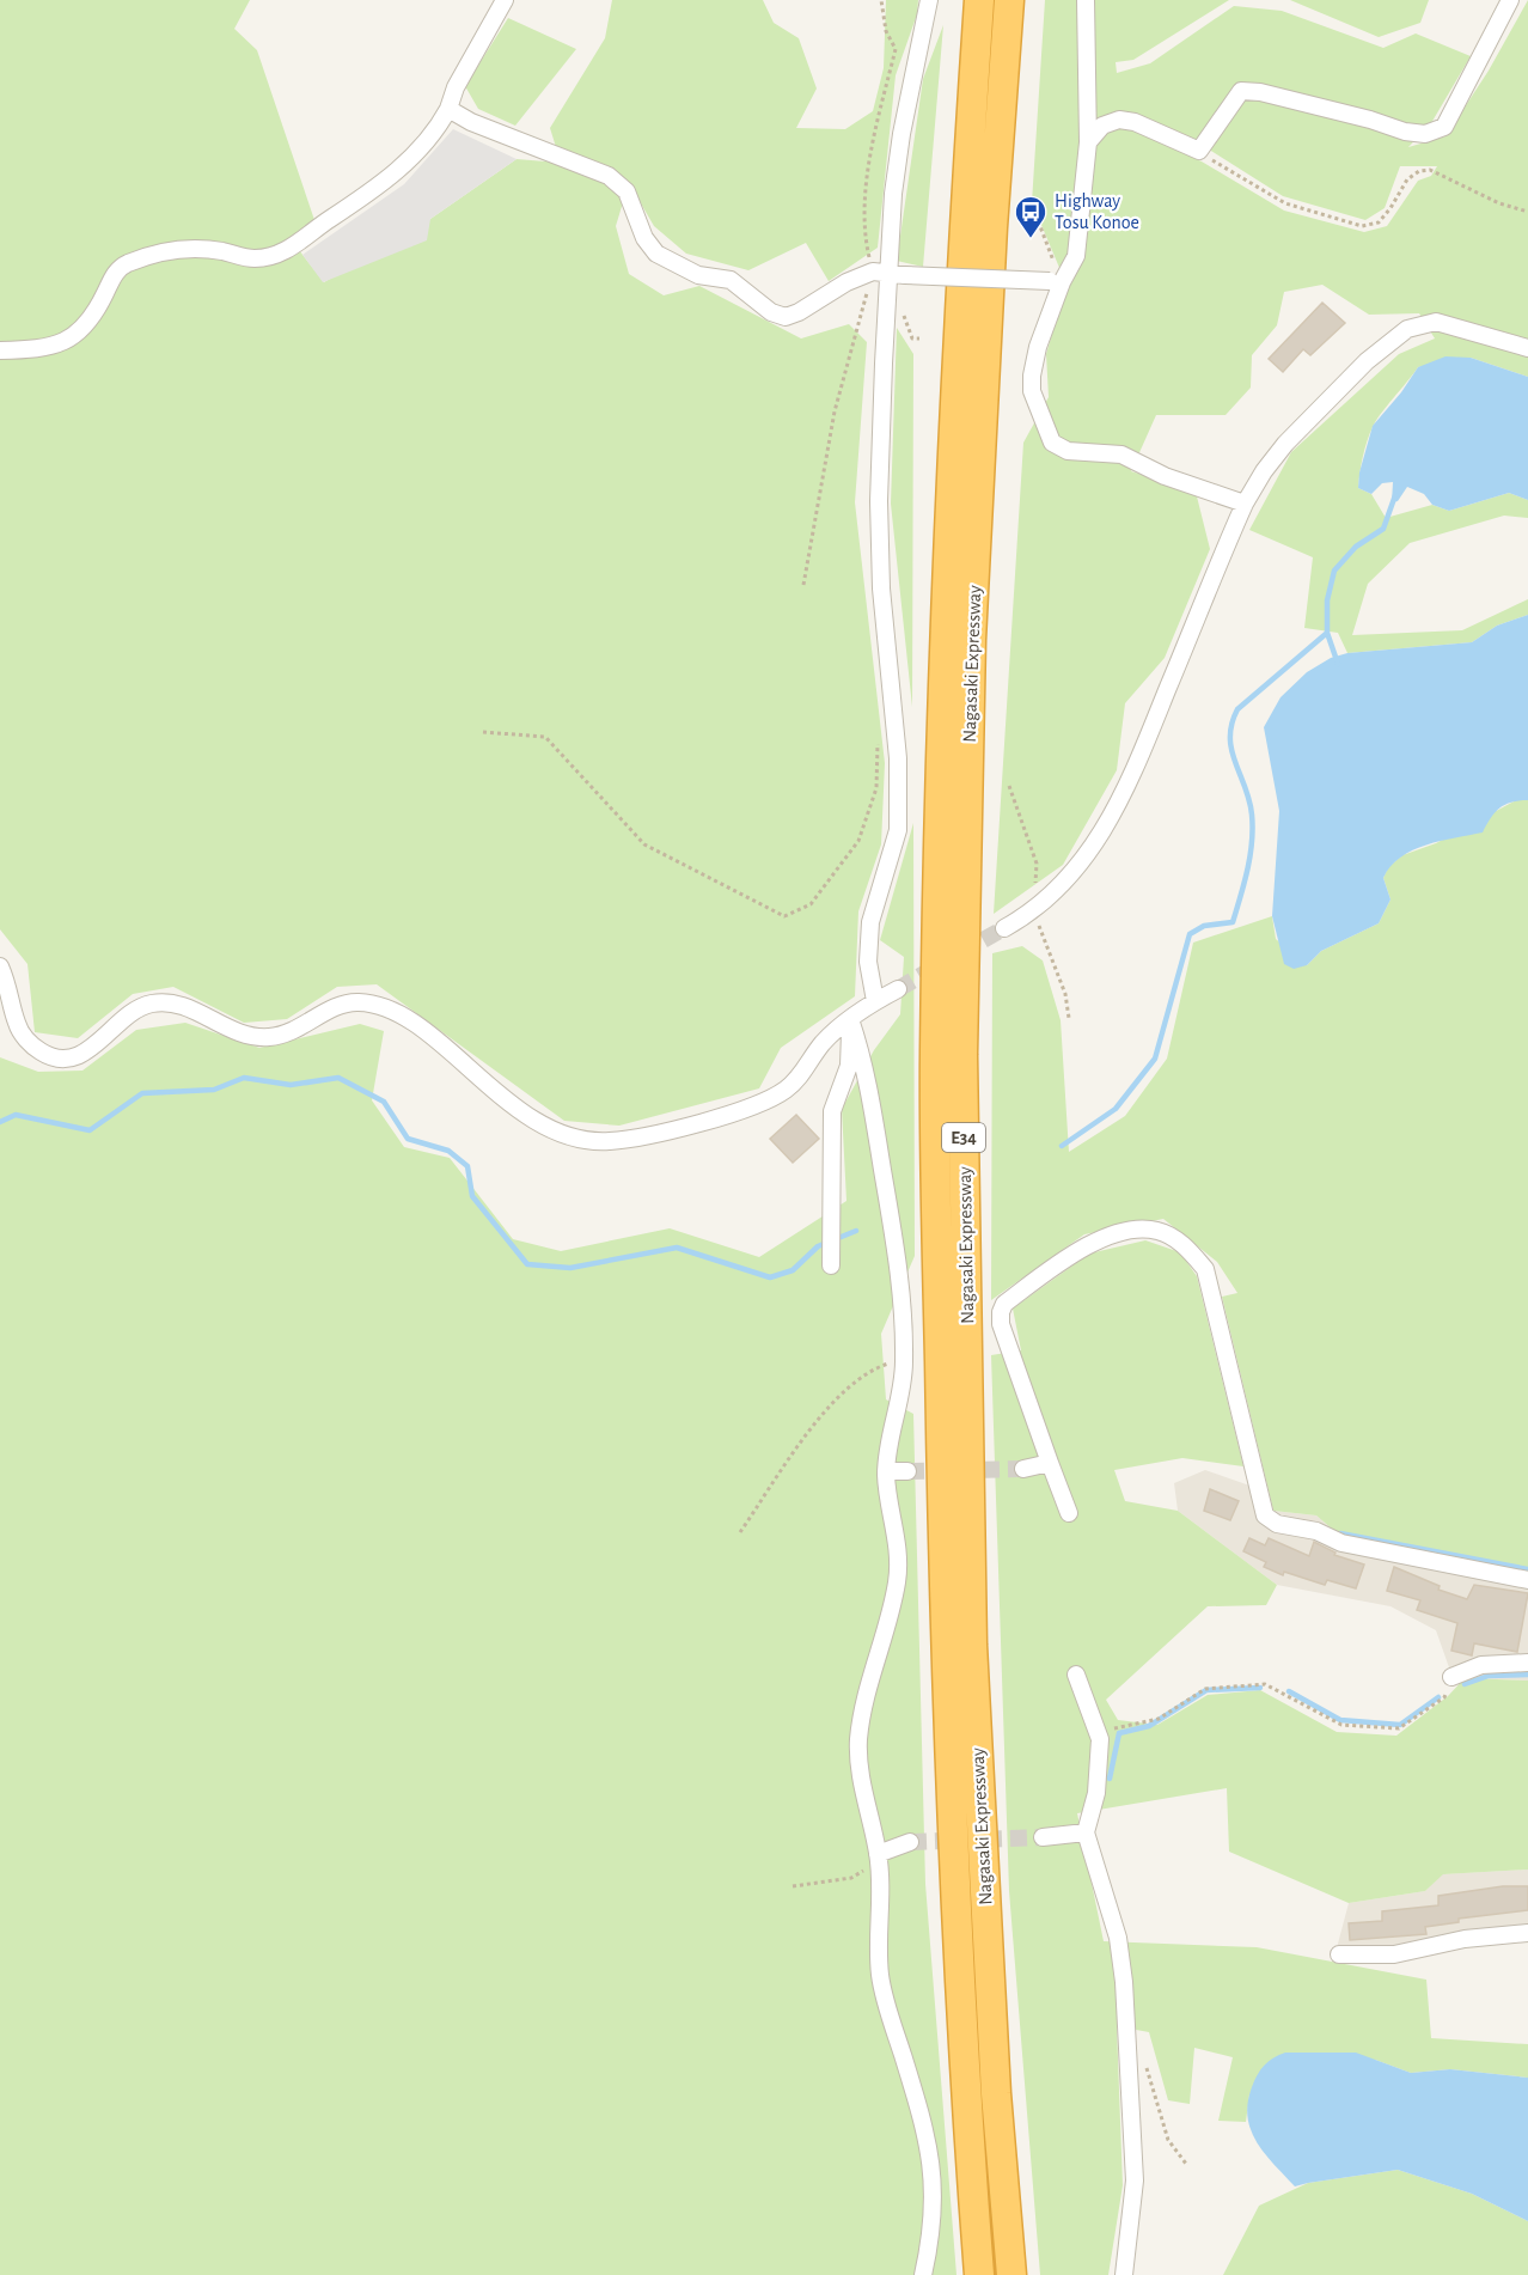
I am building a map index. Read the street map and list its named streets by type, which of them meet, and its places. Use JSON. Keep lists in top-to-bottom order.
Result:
{
  "streets": {
    "highway": ["Nagasaki Expressway", "E34"]
  },
  "places": {
    "bus stop": ["Highway Tosu Konoe"]
  }
}
